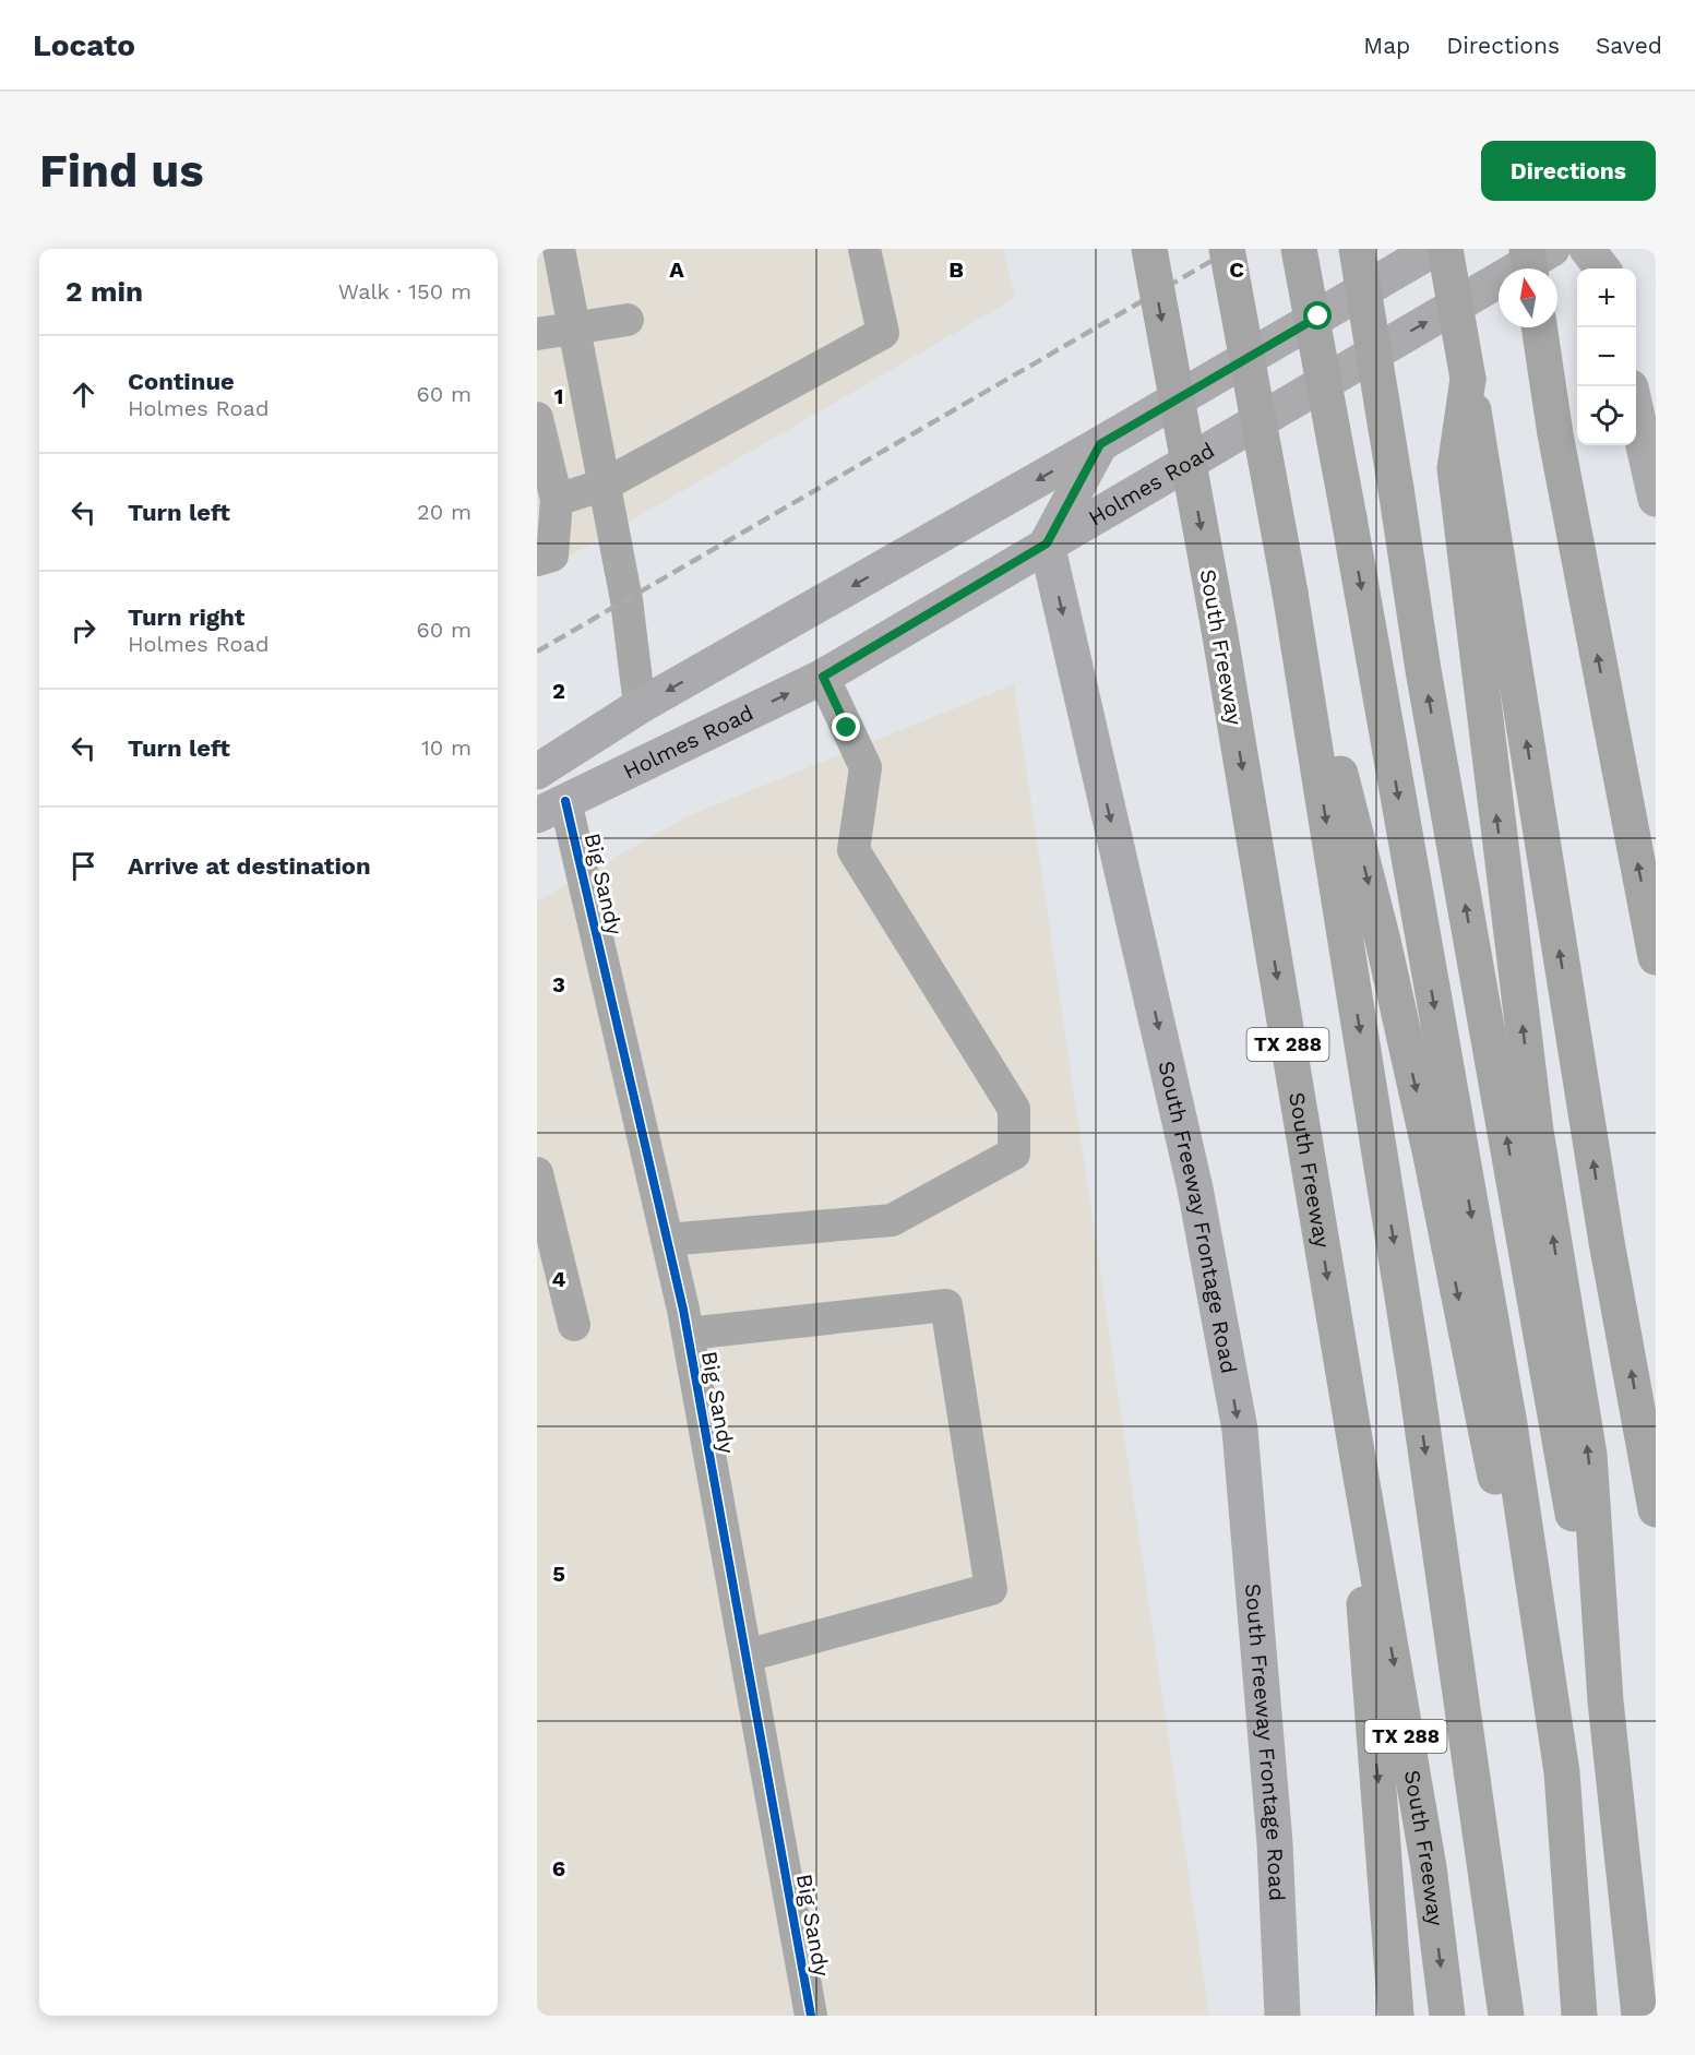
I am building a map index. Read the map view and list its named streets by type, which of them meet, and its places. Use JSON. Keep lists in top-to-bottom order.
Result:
{
  "streets": {
    "highway": ["South Freeway", "TX 288"],
    "main road": ["Holmes Road", "South Freeway Frontage Road"],
    "street": ["Big Sandy"]
  },
  "crossings": [
    ["Holmes Road", "Big Sandy"],
    ["Holmes Road", "South Freeway Frontage Road"]
  ],
  "one_way": ["South Freeway Frontage Road"],
  "north": "top",
  "page": {
    "header": "Locato",
    "nav": ["Map", "Directions", "Saved"],
    "buttons": "Directions",
    "title": "Find us",
    "heading": ["2 min", "Walk · 150 m"],
    "map_buttons": ["+", "−"],
    "list": [
      ["Continue", "Holmes Road", "60 m"],
      ["Turn left", "20 m"],
      ["Turn right", "Holmes Road", "60 m"],
      ["Turn left", "10 m"],
      "Arrive at destination"
    ]
  },
  "grid": {
    "columns": ["A", "B", "C"],
    "rows": [
      "1",
      "2",
      "3",
      "4",
      "5",
      "6"
    ]
  }
}
